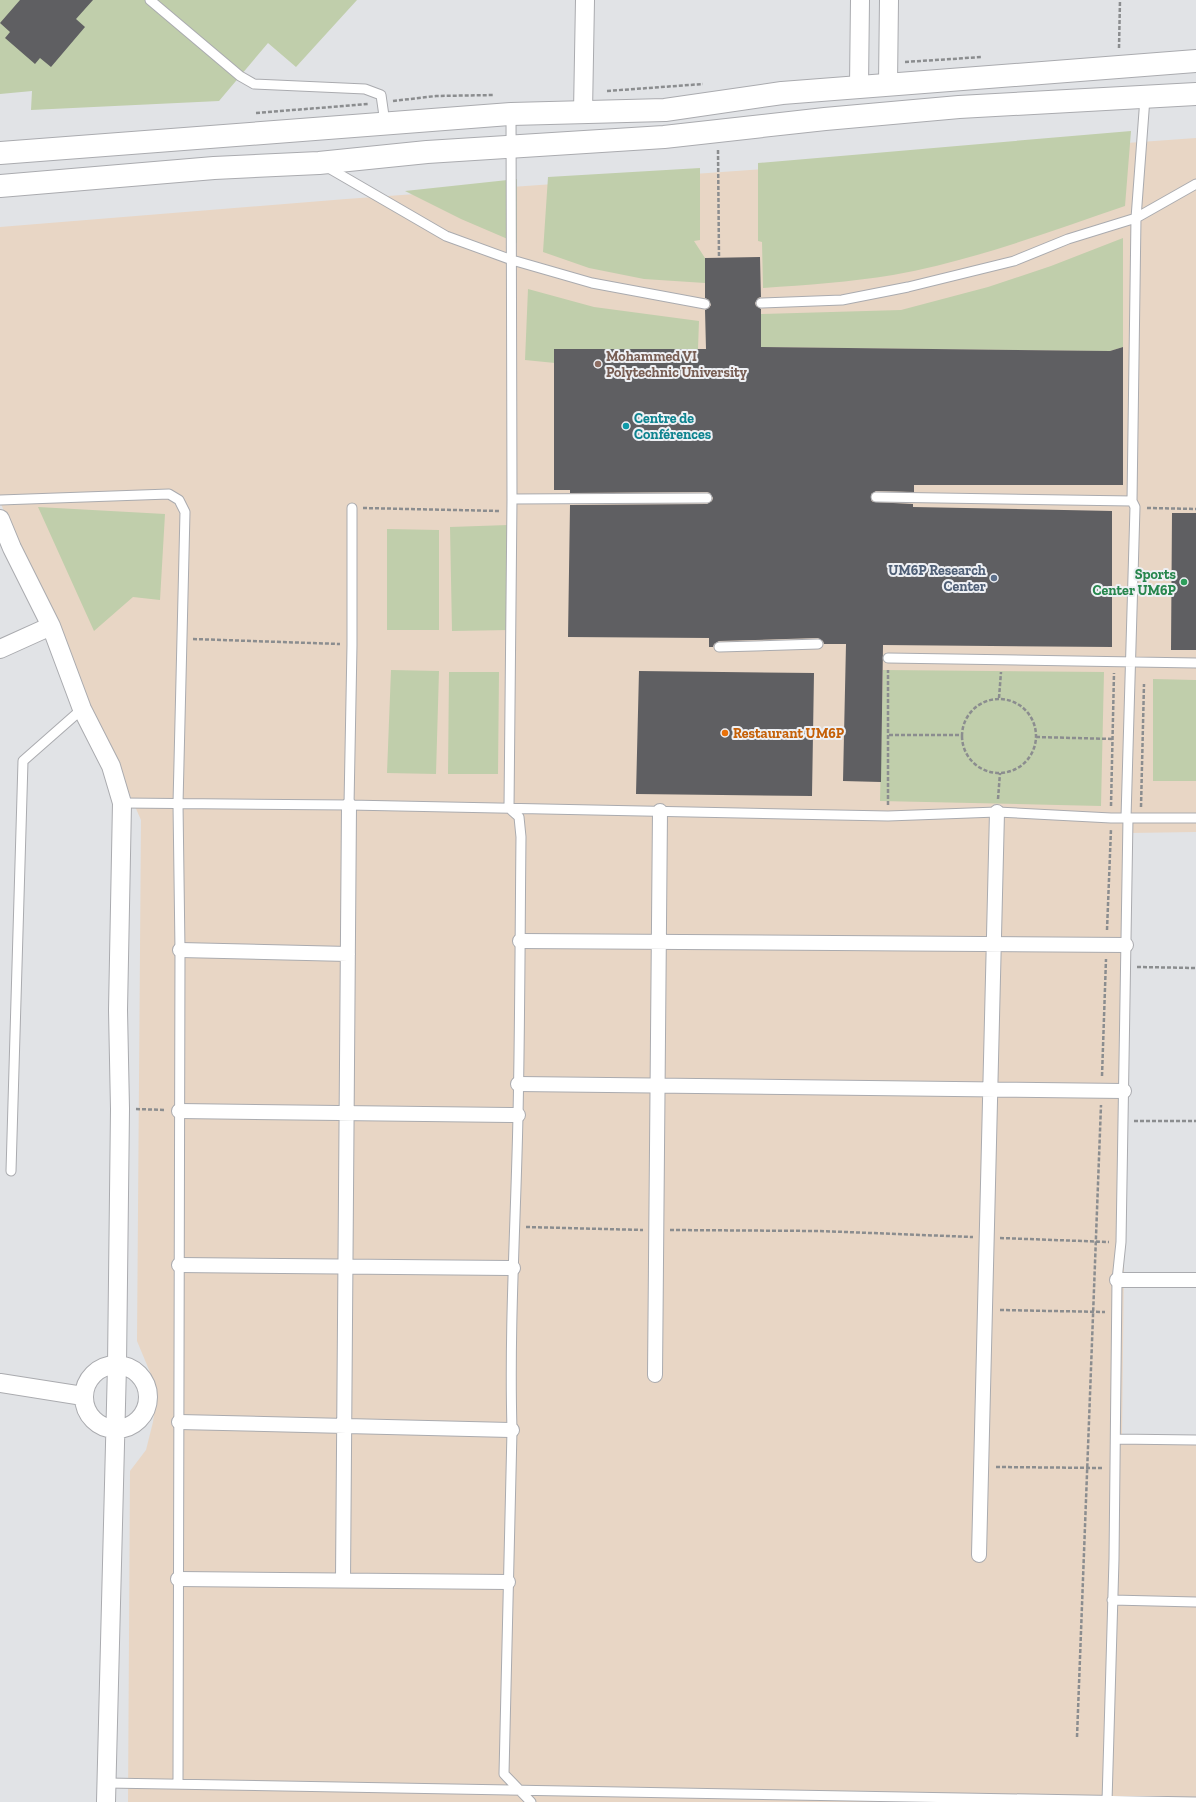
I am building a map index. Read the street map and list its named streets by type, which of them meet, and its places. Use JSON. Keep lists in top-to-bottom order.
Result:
{
  "places": [
    "Mohammed VI Polytechnic University",
    "Centre de Conférences",
    "UM6P Research Center",
    "Sports Center UM6P",
    "Restaurant UM6P"
  ]
}
